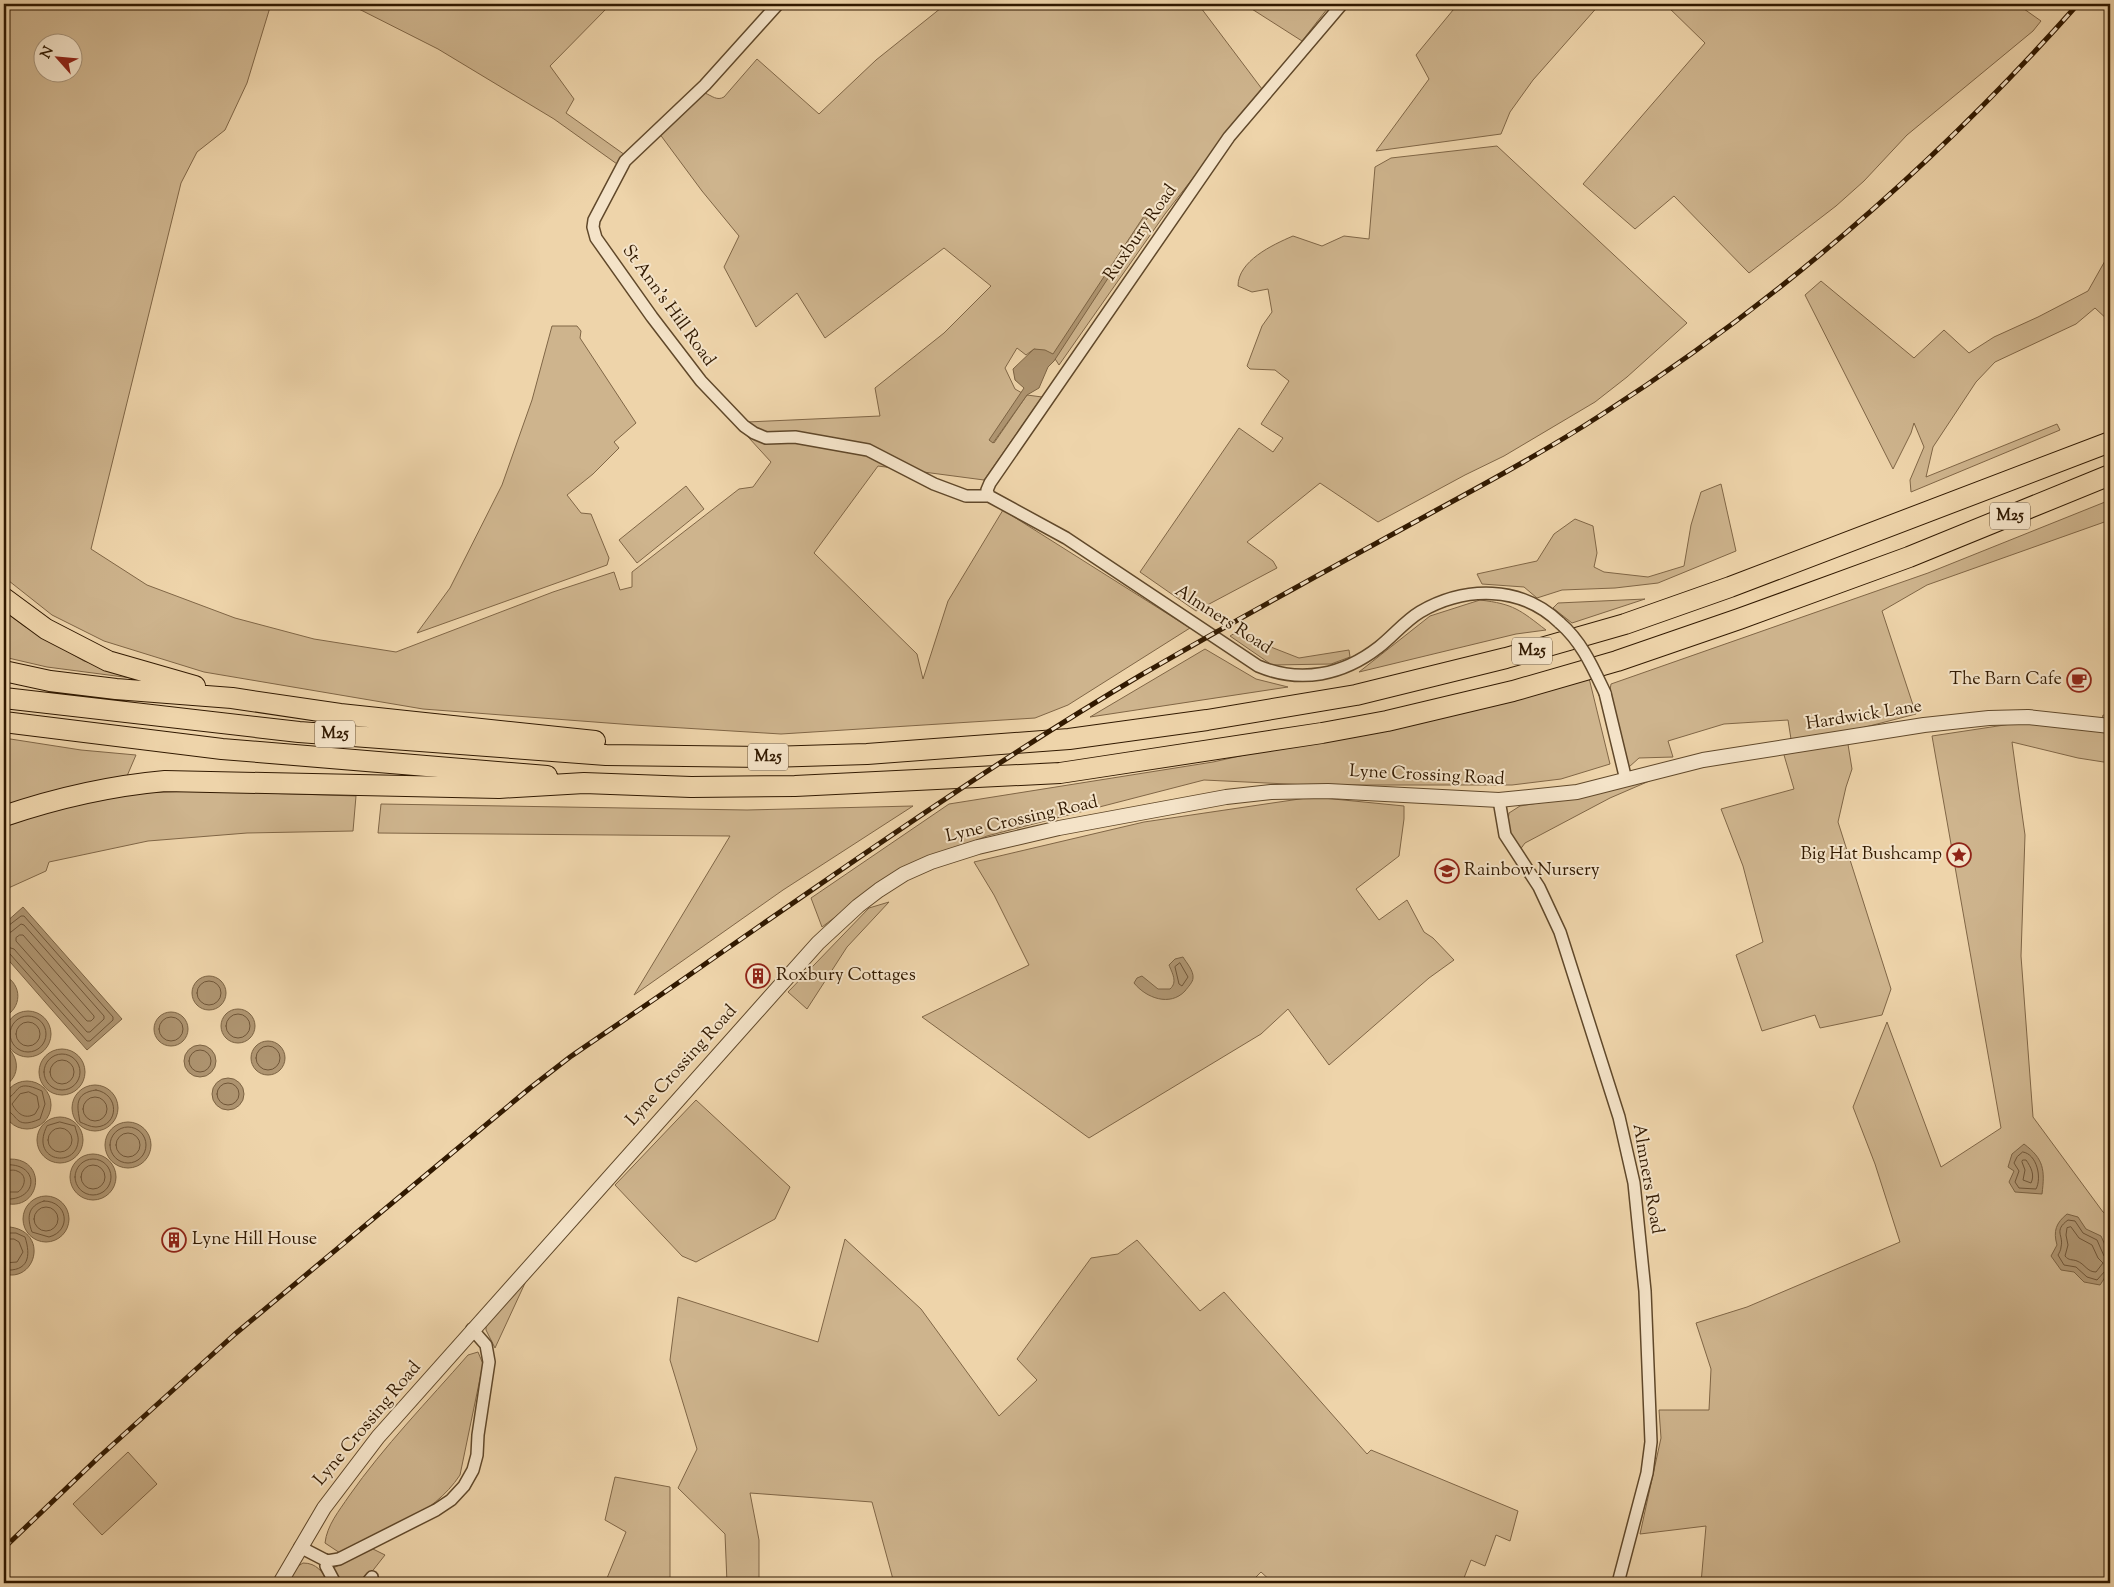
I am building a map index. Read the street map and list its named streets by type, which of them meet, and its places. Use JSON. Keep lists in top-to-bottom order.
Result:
{
  "streets": {
    "highway": ["M25"],
    "street": [
      "Ruxbury Road",
      "St Ann's Hill Road",
      "Almners Road",
      "Hardwick Lane",
      "Lyne Crossing Road"
    ]
  },
  "crossings": [
    ["Ruxbury Road", "St Ann's Hill Road"],
    ["Ruxbury Road", "Almners Road"],
    ["St Ann's Hill Road", "Almners Road"],
    ["Almners Road", "Hardwick Lane"],
    ["Almners Road", "Lyne Crossing Road"],
    ["Hardwick Lane", "Lyne Crossing Road"]
  ],
  "places": {
    "cafe": ["The Barn Cafe"],
    "place": ["Big Hat Bushcamp"],
    "school or university": ["Rainbow Nursery"],
    "building": ["Roxbury Cottages", "Lyne Hill House"]
  },
  "north": "top left"
}
